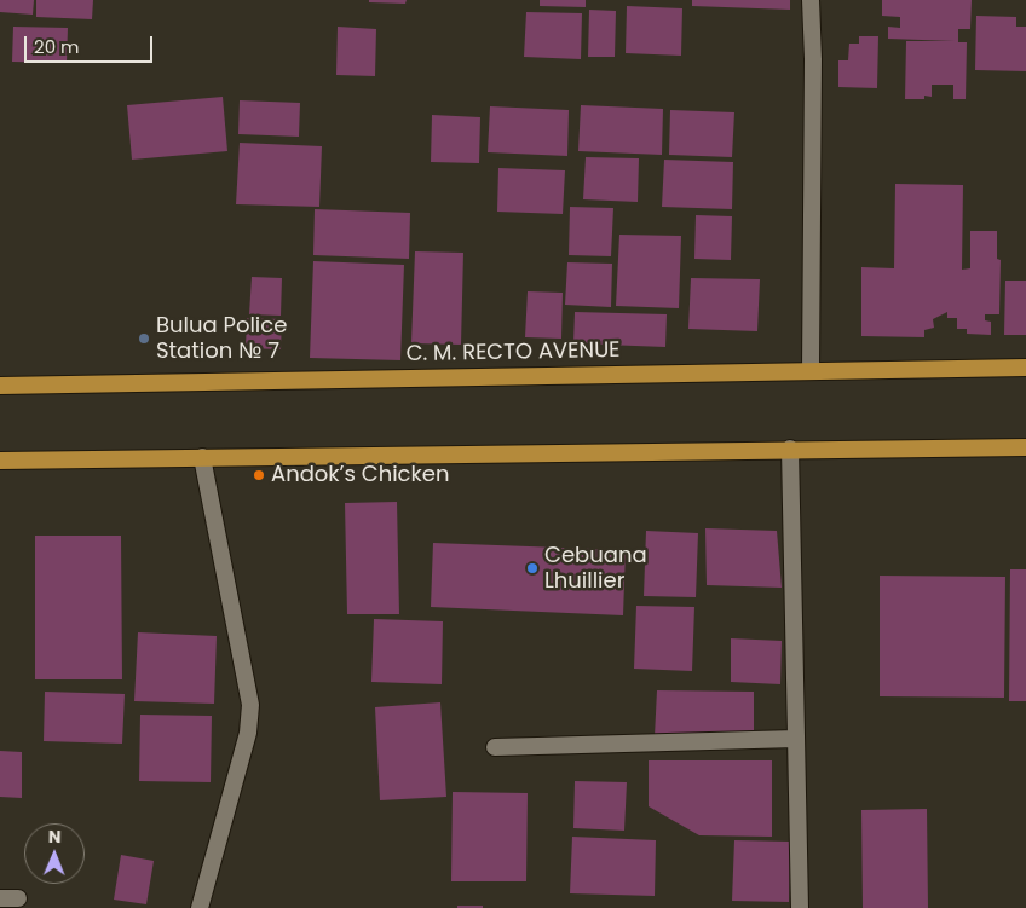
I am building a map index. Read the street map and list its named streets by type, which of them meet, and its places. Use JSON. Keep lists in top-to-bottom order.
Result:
{
  "streets": {
    "highway": ["C. M. RECTO AVENUE"]
  },
  "places": ["Bulua Police Station № 7", "Andok’s Chicken", "Cebuana Lhuillier"],
  "scale_bar": "20 m",
  "north": "top"
}
